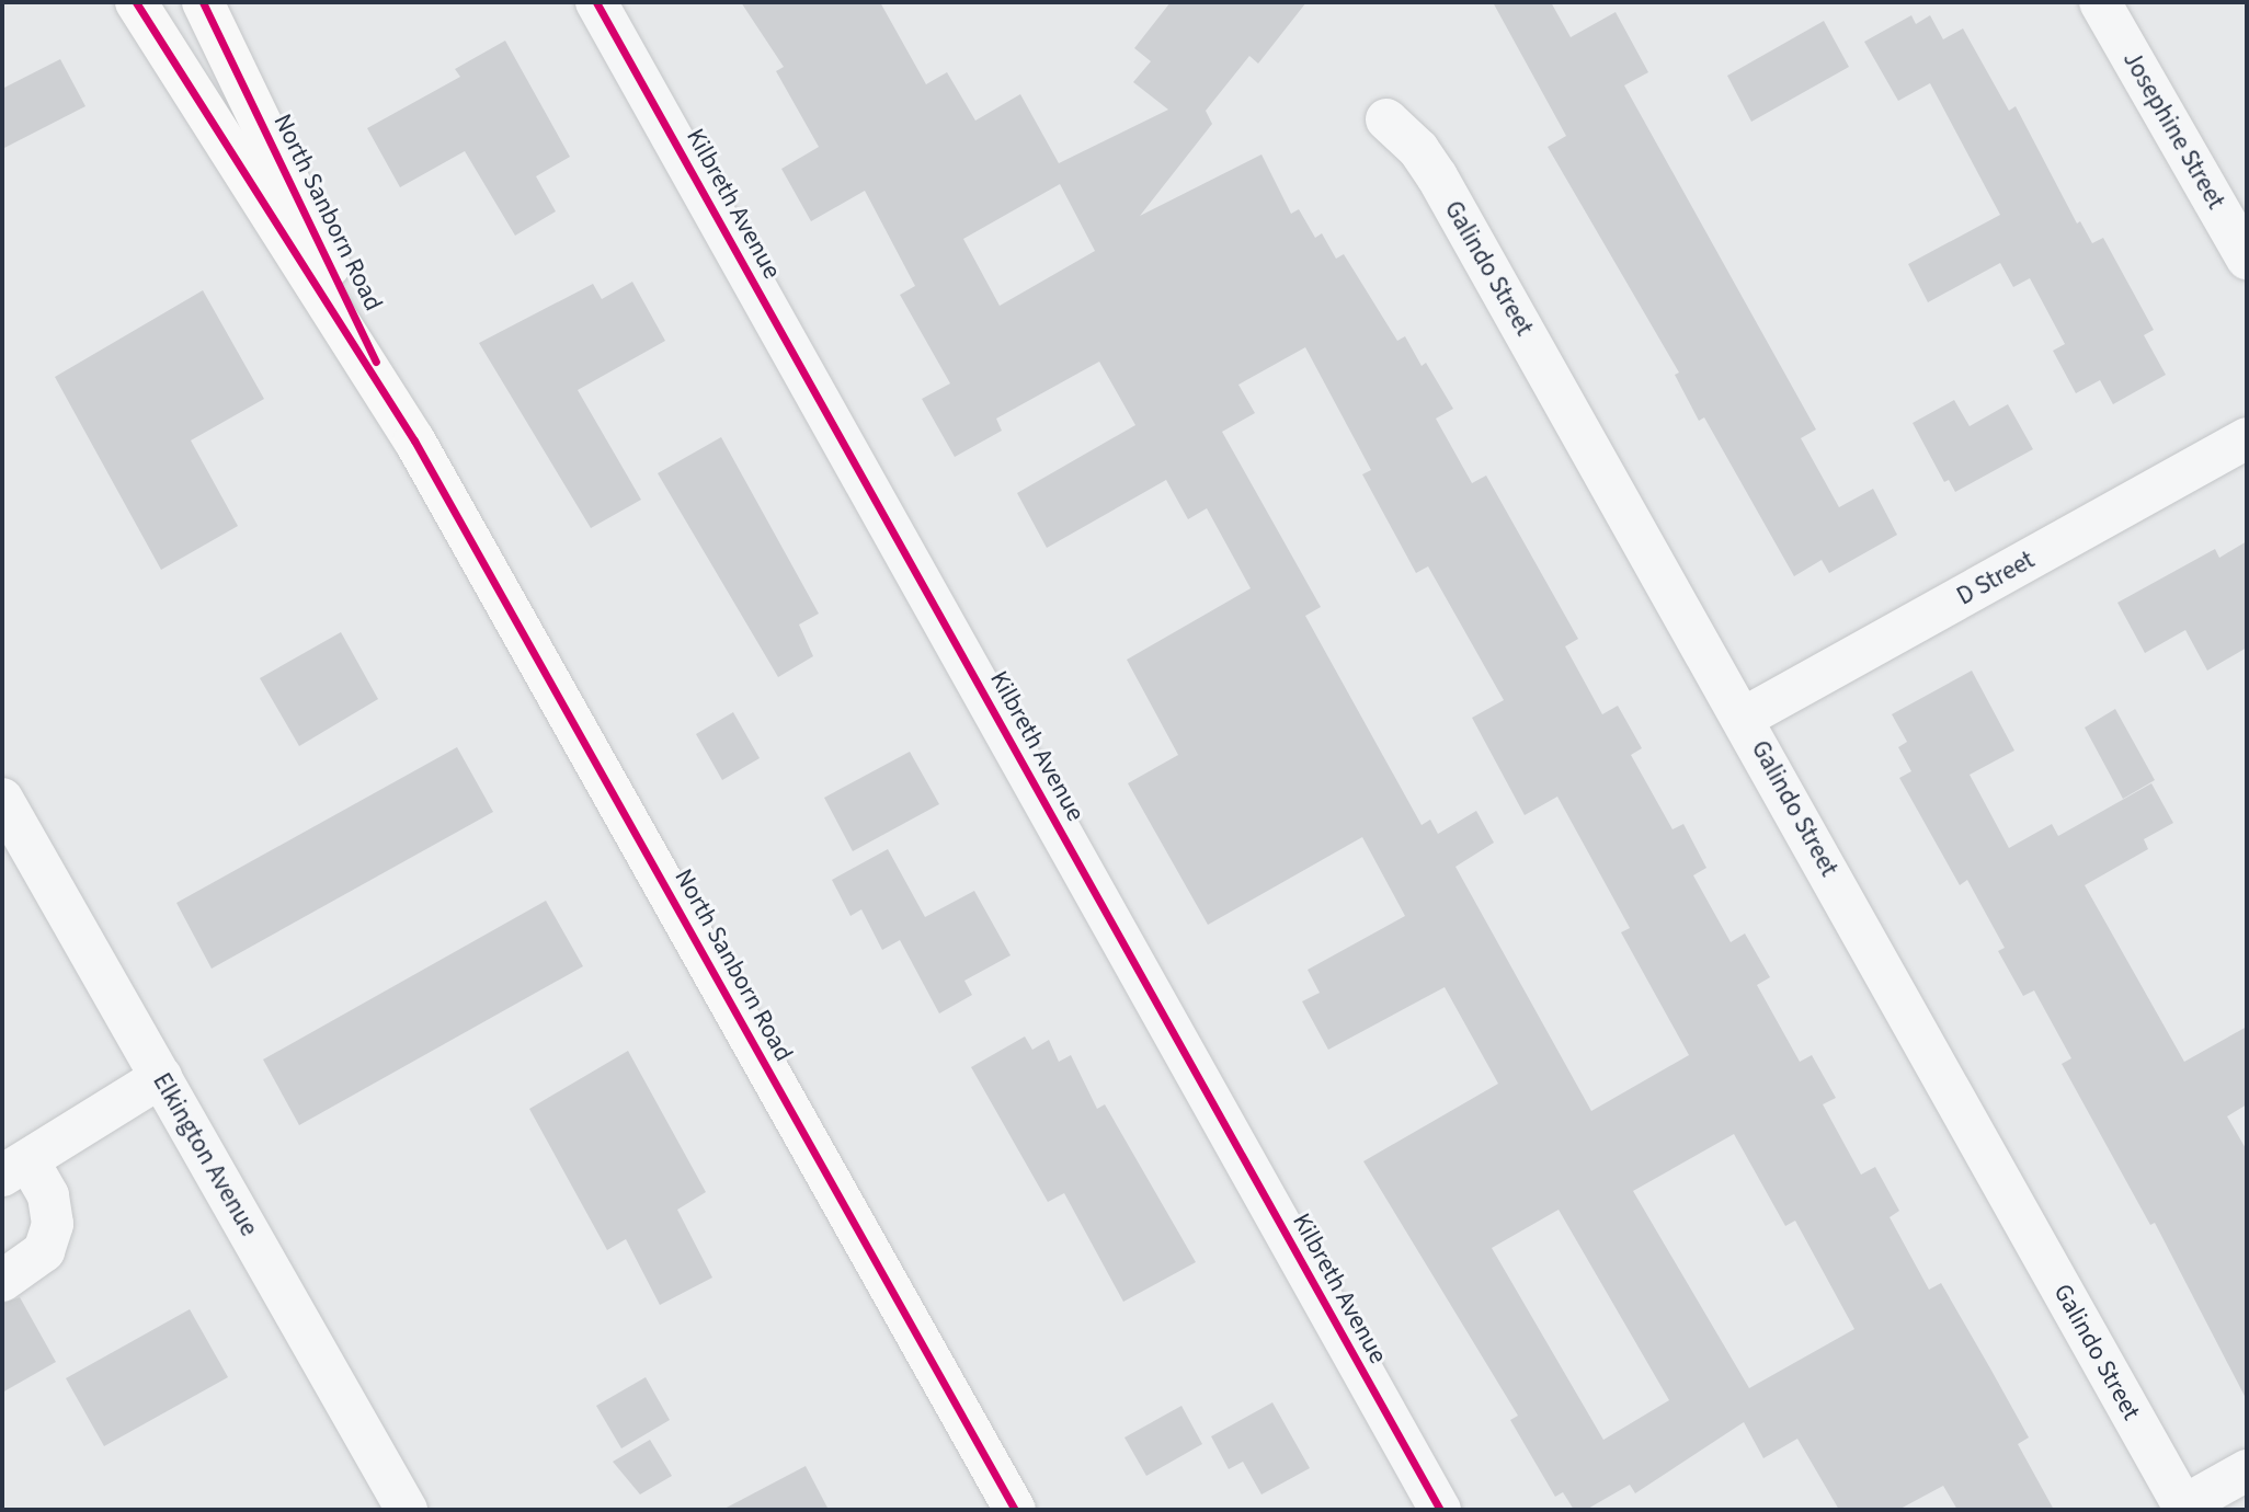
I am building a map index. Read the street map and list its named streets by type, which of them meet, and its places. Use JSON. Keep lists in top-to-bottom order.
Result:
{
  "streets": {
    "main road": ["North Sanborn Road"],
    "street": [
      "Josephine Street",
      "Kilbreth Avenue",
      "Galindo Street",
      "D Street",
      "Elkington Avenue"
    ]
  },
  "crossings": [
    ["Galindo Street", "D Street"]
  ]
}
